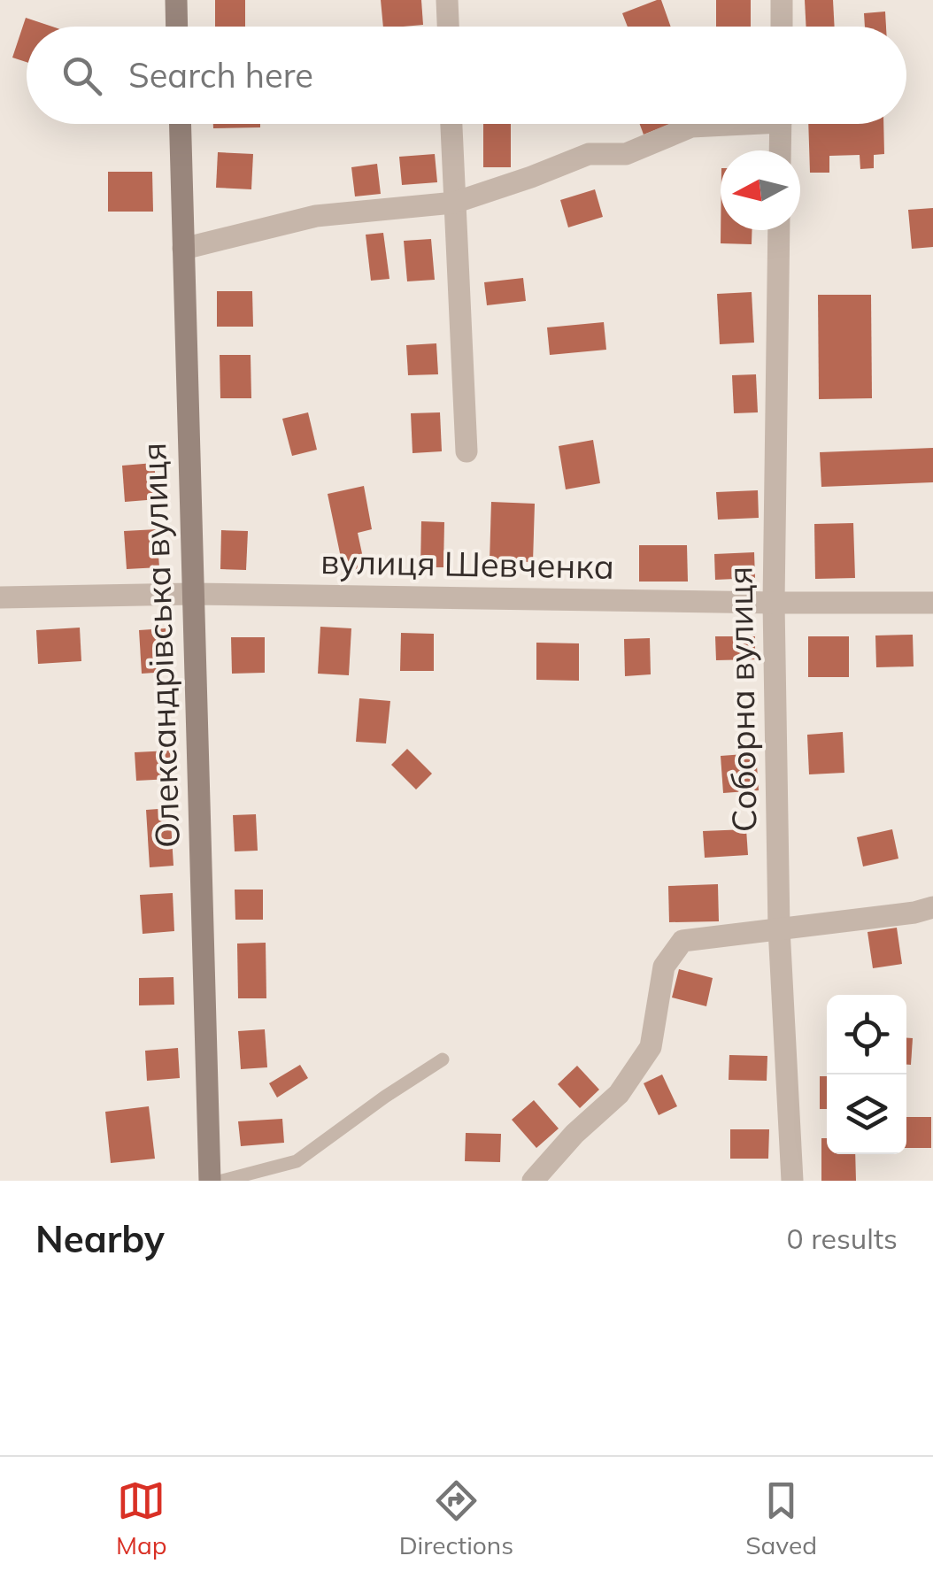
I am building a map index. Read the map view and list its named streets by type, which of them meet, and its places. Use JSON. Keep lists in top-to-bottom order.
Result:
{
  "streets": {
    "main road": ["Олександрівська вулиця"],
    "street": ["вулиця Шевченка", "Соборна вулиця"]
  },
  "crossings": [
    ["вулиця Шевченка", "Олександрівська вулиця"],
    ["вулиця Шевченка", "Соборна вулиця"]
  ],
  "north": "left",
  "page": {
    "search": "Search here",
    "heading": ["Nearby", "0 results"],
    "nav": ["Map", "Directions", "Saved"]
  }
}
